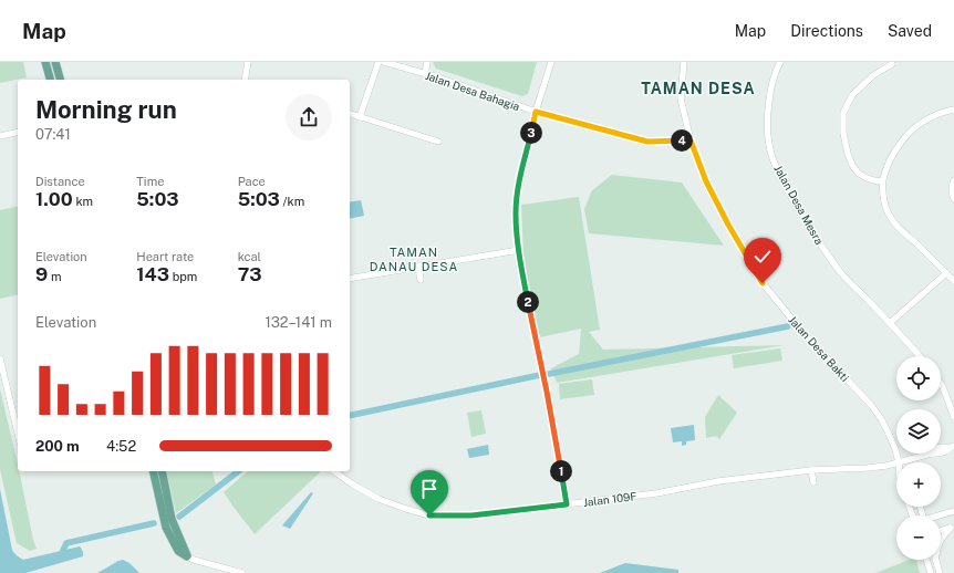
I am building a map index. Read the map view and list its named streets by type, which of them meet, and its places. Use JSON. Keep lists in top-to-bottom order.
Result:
{
  "streets": {
    "street": [
      "Jalan Desa Bahagia",
      "Jalan Desa Mesra",
      "Jalan Desa Bakti",
      "Jalan 109F"
    ]
  },
  "crossings": [
    ["Jalan Desa Bahagia", "Jalan Desa Bakti"]
  ],
  "districts": ["TAMAN DESA", "TAMAN DANAU DESA"],
  "page": {
    "header": "Map",
    "nav": ["Map", "Directions", "Saved"],
    "heading": ["Morning run", "07:41"],
    "pins": [
      "3",
      "4",
      "2",
      "1"
    ],
    "stats": [
      ["Distance", "1.00 km"],
      ["Time", "5:03"],
      ["Pace", "5:03 /km"],
      ["Elevation", "9 m"],
      ["Heart rate", "143 bpm"],
      ["kcal", "73"]
    ],
    "chart": ["Elevation", "132–141 m"],
    "map_buttons": ["+", "−"],
    "list": [
      {
        "name": "200 m",
        "note": "4:52"
      }
    ]
  }
}
